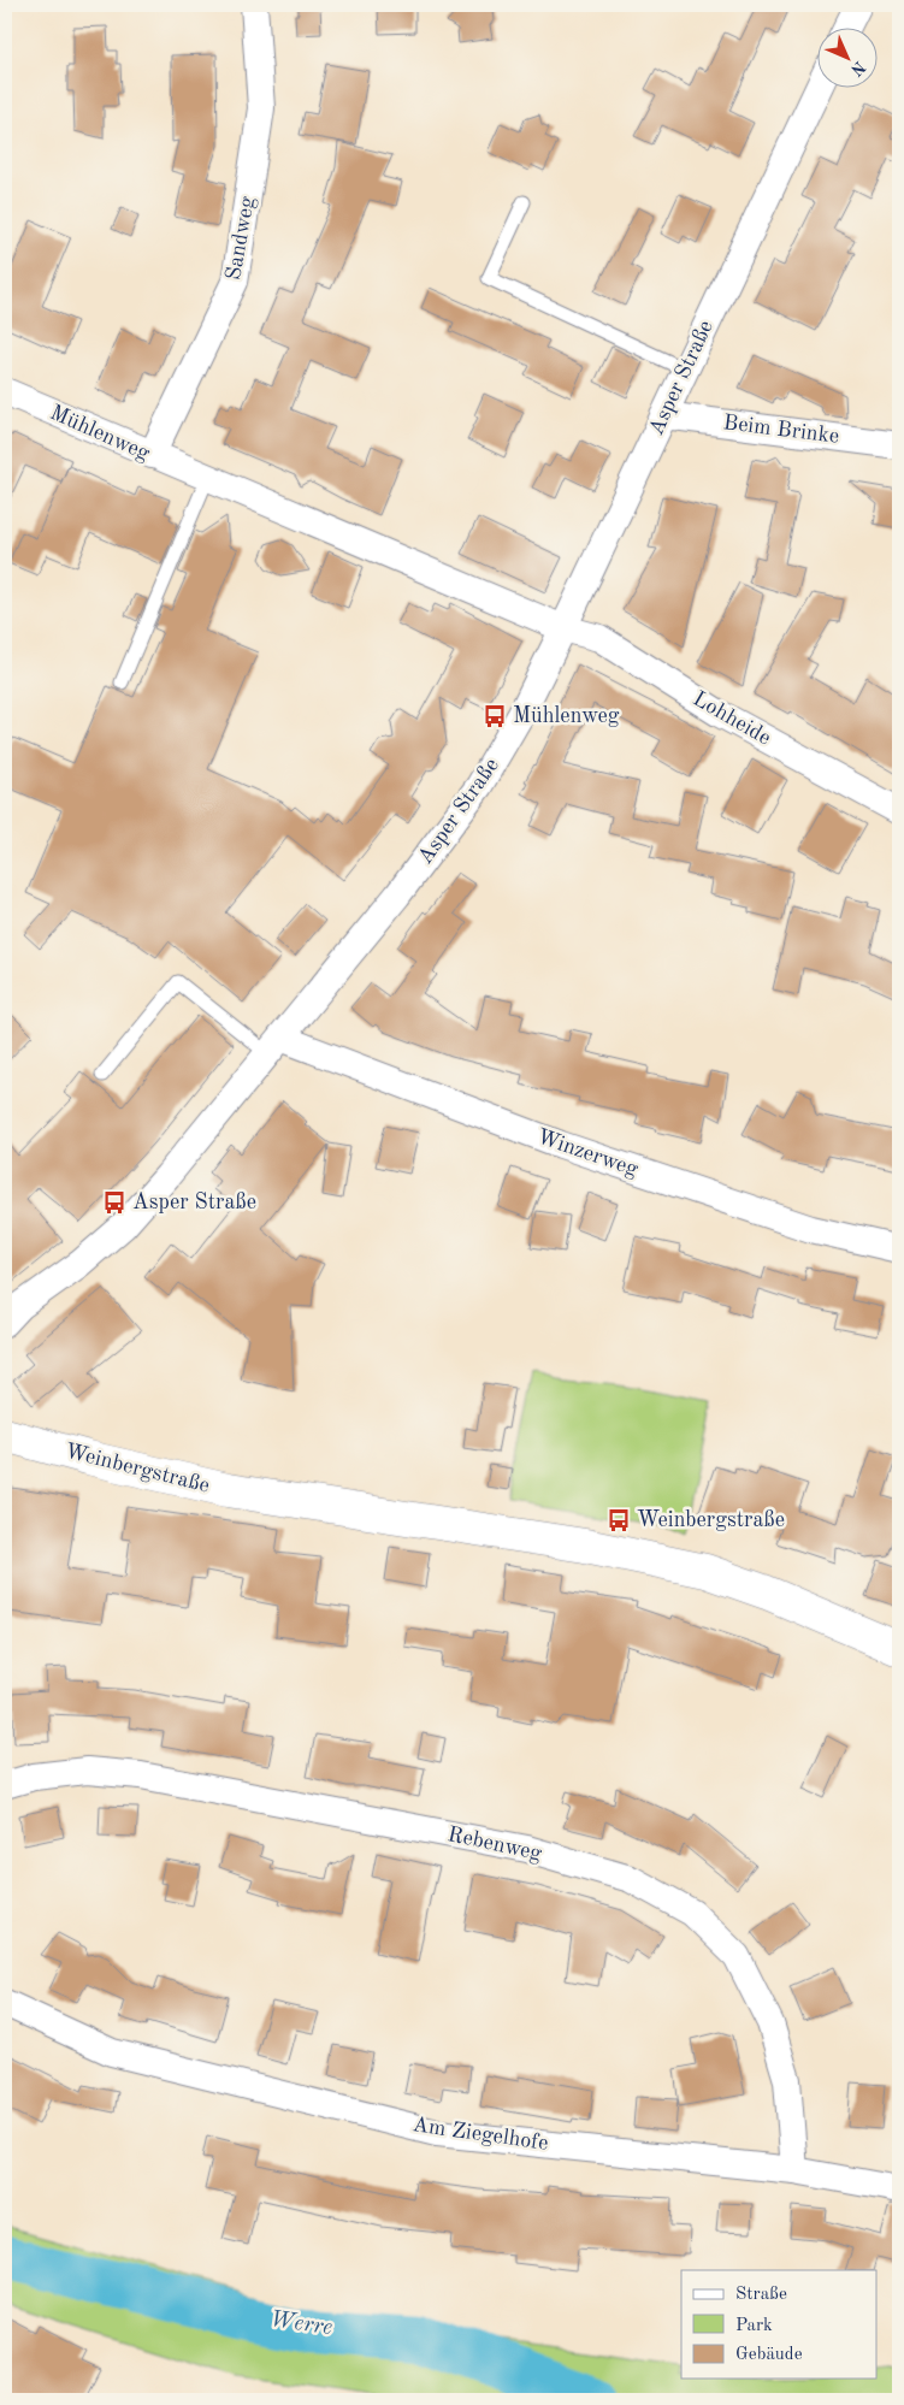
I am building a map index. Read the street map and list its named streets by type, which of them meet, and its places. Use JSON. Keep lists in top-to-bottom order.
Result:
{
  "streets": {
    "street": [
      "Sandweg",
      "Asper Straße",
      "Beim Brinke",
      "Mühlenweg",
      "Lohheide",
      "Winzerweg",
      "Weinbergstraße",
      "Rebenweg",
      "Am Ziegelhofe"
    ]
  },
  "crossings": [
    ["Sandweg", "Mühlenweg"],
    ["Asper Straße", "Beim Brinke"],
    ["Asper Straße", "Mühlenweg"],
    ["Asper Straße", "Lohheide"],
    ["Asper Straße", "Winzerweg"],
    ["Mühlenweg", "Lohheide"],
    ["Rebenweg", "Am Ziegelhofe"]
  ],
  "water": ["Werre"],
  "places": {
    "bus stop": ["Mühlenweg", "Asper Straße", "Weinbergstraße"]
  },
  "legend": ["Straße", "Park", "Gebäude"],
  "north": "bottom right"
}
